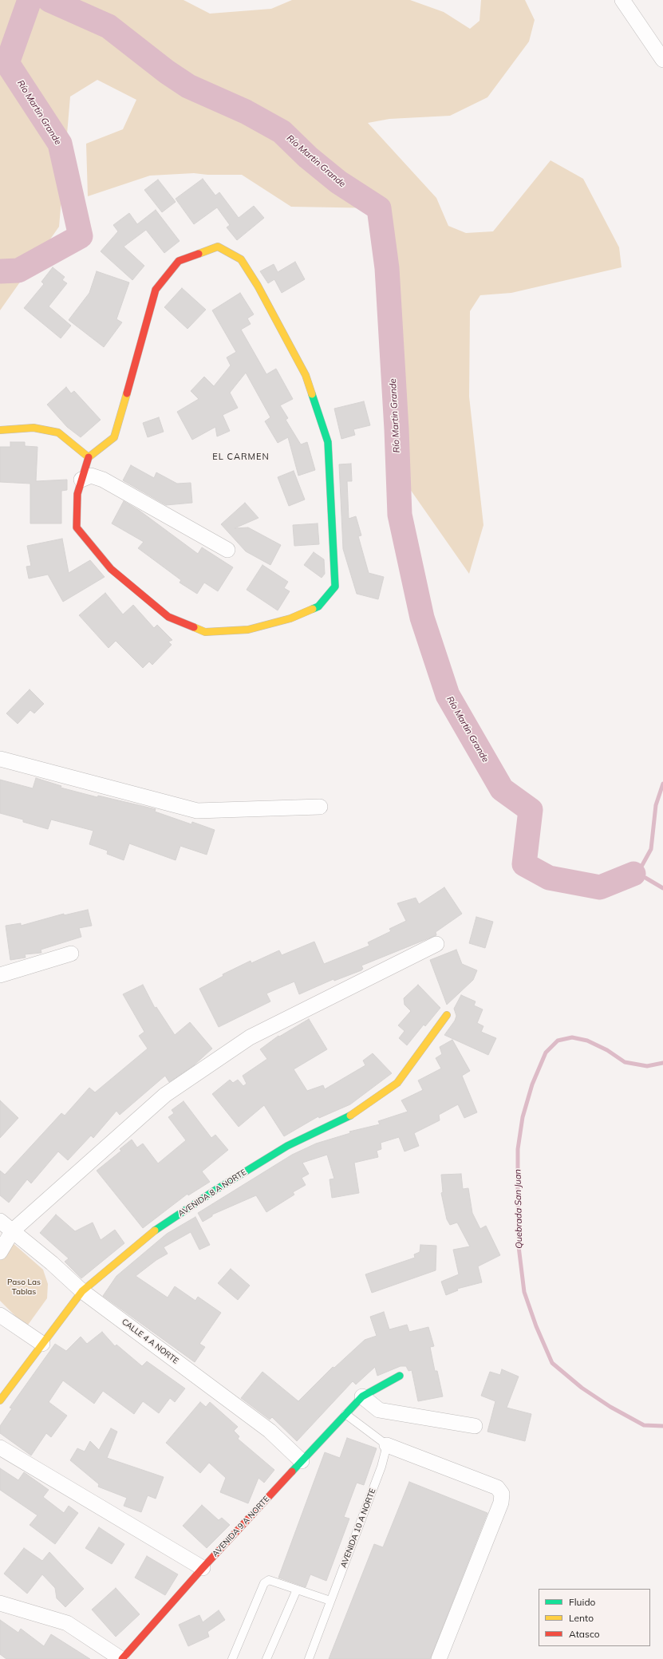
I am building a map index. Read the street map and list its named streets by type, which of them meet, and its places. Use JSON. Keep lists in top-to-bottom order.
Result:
{
  "streets": {
    "street": ["AVENIDA 8 A NORTE", "CALLE 4 A NORTE", "AVENIDA 9 A NORTE"],
    "lane": ["AVENIDA 10 A NORTE"]
  },
  "crossings": [
    ["AVENIDA 8 A NORTE", "CALLE 4 A NORTE"],
    ["CALLE 4 A NORTE", "AVENIDA 9 A NORTE"]
  ],
  "districts": ["EL CARMEN"],
  "water": ["Río Martin Grande", "Quebrada San Juan"],
  "parks": ["Paso Las Tablas"],
  "legend": ["Fluido", "Lento", "Atasco"]
}
